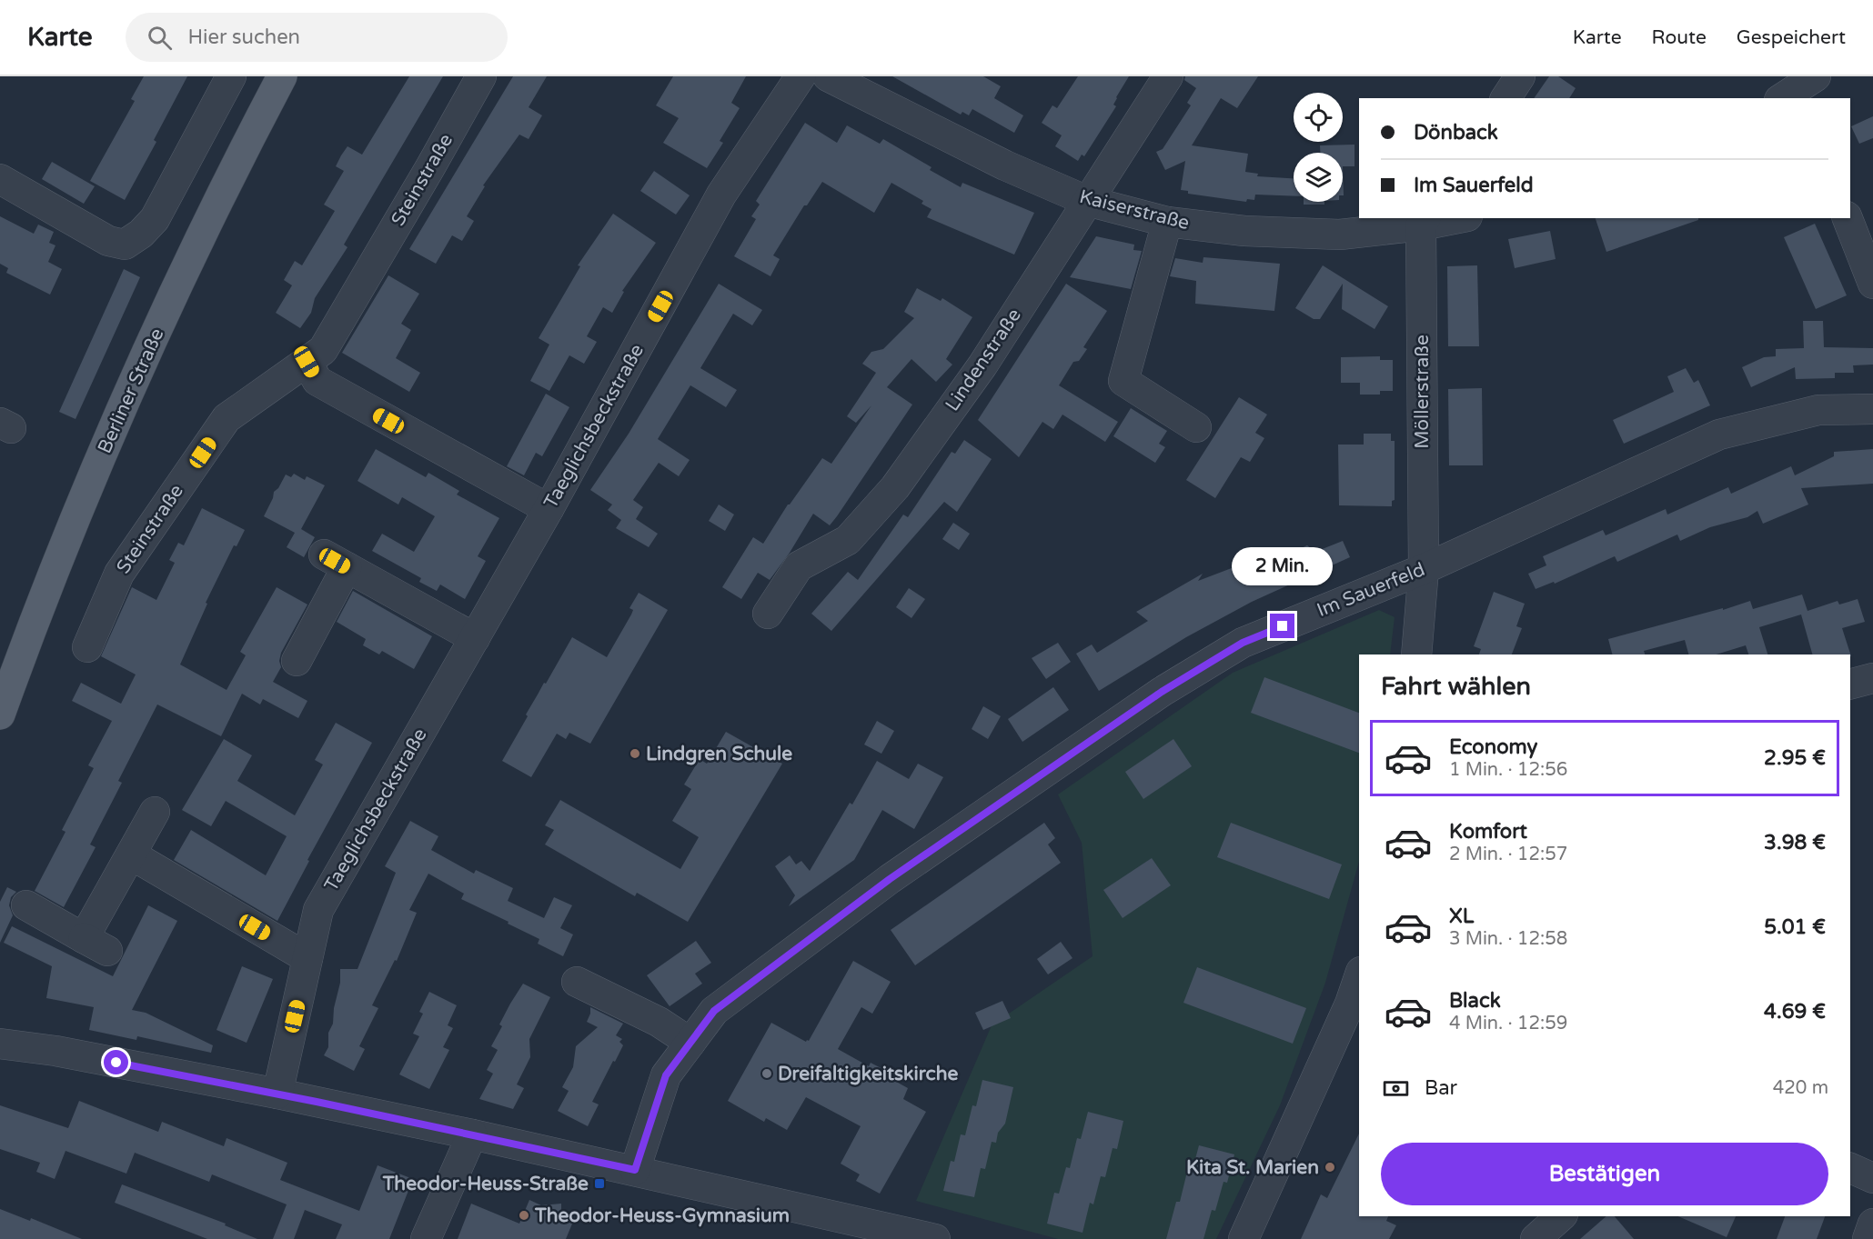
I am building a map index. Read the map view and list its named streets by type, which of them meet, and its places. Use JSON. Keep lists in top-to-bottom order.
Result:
{
  "streets": {
    "main road": ["Berliner Straße"],
    "street": [
      "Steinstraße",
      "Kaiserstraße",
      "Lindenstraße",
      "Möllerstraße",
      "Taeglichsbeckstraße",
      "Im Sauerfeld"
    ]
  },
  "crossings": [
    ["Kaiserstraße", "Lindenstraße"],
    ["Kaiserstraße", "Möllerstraße"],
    ["Möllerstraße", "Im Sauerfeld"]
  ],
  "places": {
    "other": [
      "Lindgren Schule",
      "Dreifaltigkeitskirche",
      "Kita St. Marien",
      "Theodor-Heuss-Gymnasium"
    ],
    "transit": ["Theodor-Heuss-Straße"]
  },
  "page": {
    "header": "Karte",
    "search": "Hier suchen",
    "nav": ["Karte", "Route", "Gespeichert"],
    "banner": ["Dönback", "Im Sauerfeld"],
    "bubble": "2 Min.",
    "heading": "Fahrt wählen",
    "list": [
      {
        "name": "Economy",
        "note": "1 Min. · 12:56",
        "value": "2.95 €"
      },
      {
        "name": "Komfort",
        "note": "2 Min. · 12:57",
        "value": "3.98 €"
      },
      {
        "name": "XL",
        "note": "3 Min. · 12:58",
        "value": "5.01 €"
      },
      {
        "name": "Black",
        "note": "4 Min. · 12:59",
        "value": "4.69 €"
      }
    ],
    "pay": ["Bar", "420 m"],
    "buttons": "Bestätigen"
  }
}
